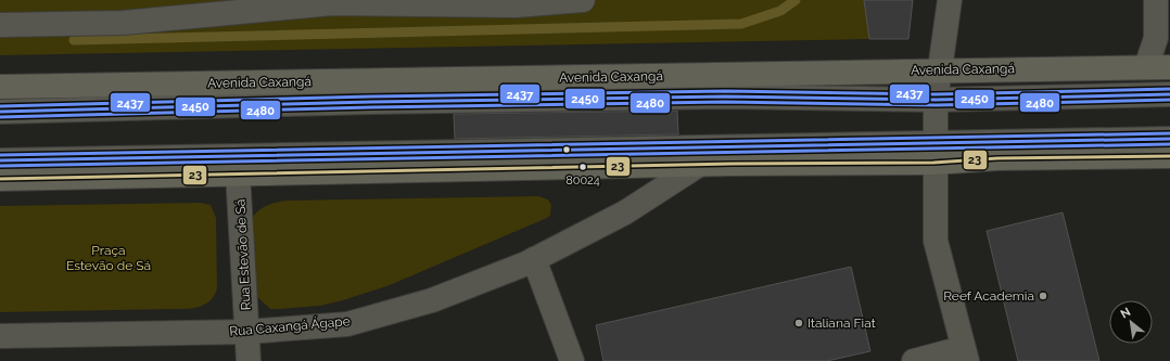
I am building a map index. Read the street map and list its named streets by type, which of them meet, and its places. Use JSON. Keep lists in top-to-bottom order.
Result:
{
  "streets": {
    "main road": ["Avenida Caxangá"],
    "street": ["Rua Estevão de Sá", "Rua Caxangá Ágape"]
  },
  "crossings": [
    ["Rua Estevão de Sá", "Rua Caxangá Ágape"]
  ],
  "parks": ["Praça Estevão de Sá"],
  "places": ["80024", "Reef Academia", "Italiana Fiat"],
  "lines": [
    "transit line 2437",
    "transit line 2450",
    "transit line 2480",
    "transit line 23"
  ],
  "north": "top left"
}
